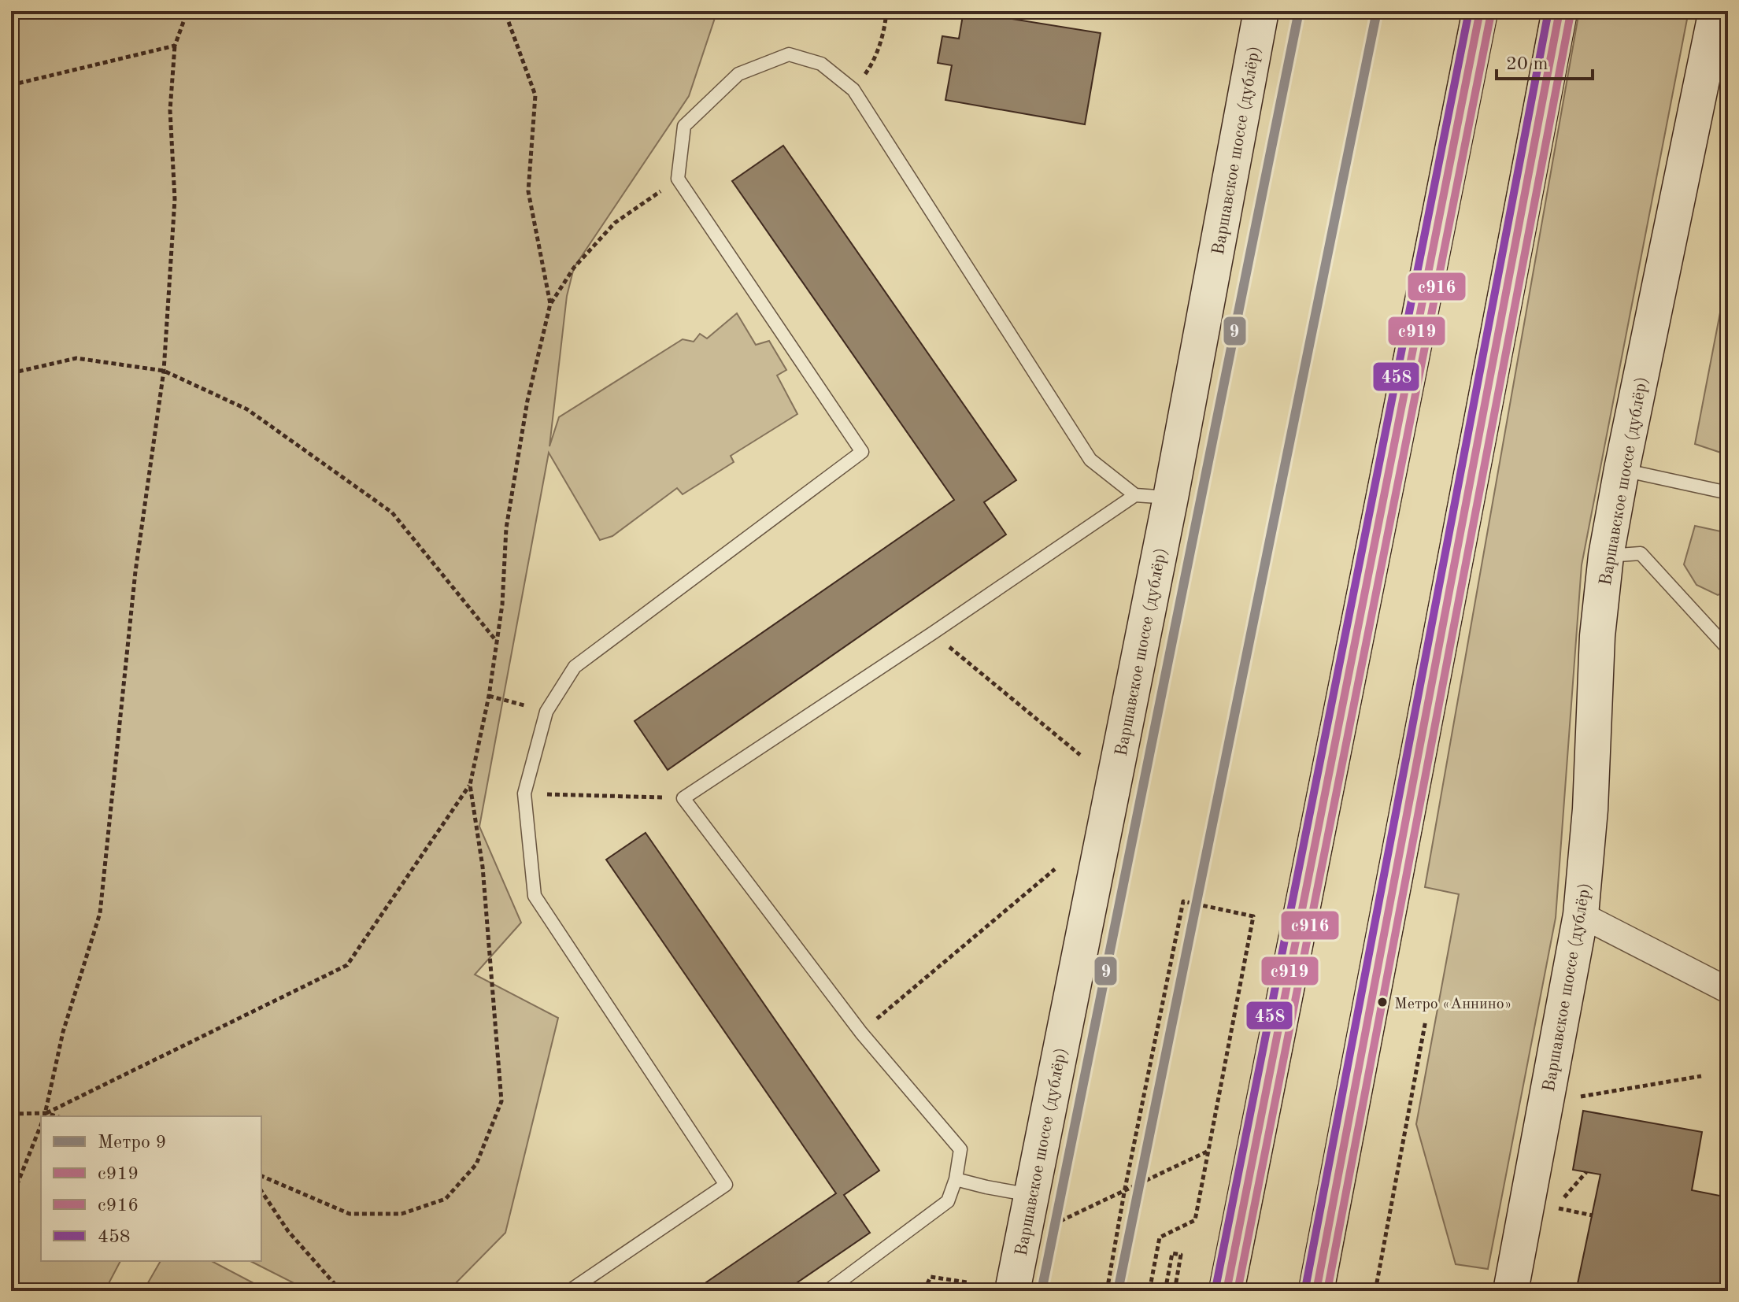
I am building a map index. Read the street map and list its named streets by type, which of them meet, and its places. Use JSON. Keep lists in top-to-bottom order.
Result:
{
  "streets": {
    "main road": ["Варшавское шоссе (дублёр)"]
  },
  "places": ["Метро «Аннино»"],
  "lines": [
    "metro line 9",
    "transit line с919",
    "transit line 458",
    "transit line с916"
  ],
  "legend": [
    "Метро 9",
    "с919",
    "с916",
    "458"
  ],
  "scale_bar": "20 m"
}
